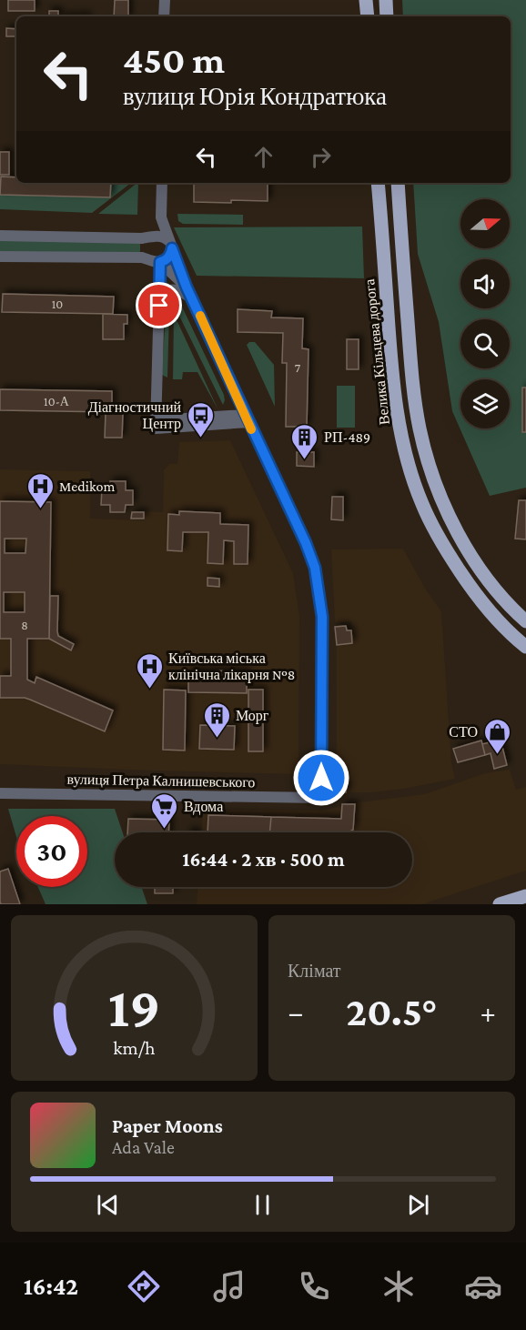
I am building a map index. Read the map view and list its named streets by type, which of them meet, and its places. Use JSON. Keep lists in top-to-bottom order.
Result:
{
  "streets": {
    "main road": ["Велика Кільцева дорога"],
    "street": ["вулиця Петра Калнишевського"]
  },
  "places": {
    "bus stop": ["Діагностичний Центр"],
    "building": ["РП-489", "Морг"],
    "hospital": ["Medikom", "Київська міська клінічна лікарня №8"],
    "shop": ["СТО"],
    "supermarket": ["Вдома"]
  },
  "house_numbers": [
    "10",
    "7",
    "10-А",
    "8"
  ],
  "north": "right",
  "page": {
    "turn": ["450 m", "вулиця Юрія Кондратюка"],
    "limit": "30",
    "trip": "16:44 · 2 хв · 500 m",
    "tile": "Клімат",
    "heat": ["−", "20.5°", "+"],
    "song": ["Paper Moons", "Ada Vale"],
    "tabs": "16:42",
    "gauge": ["19", "km/h"]
  }
}
